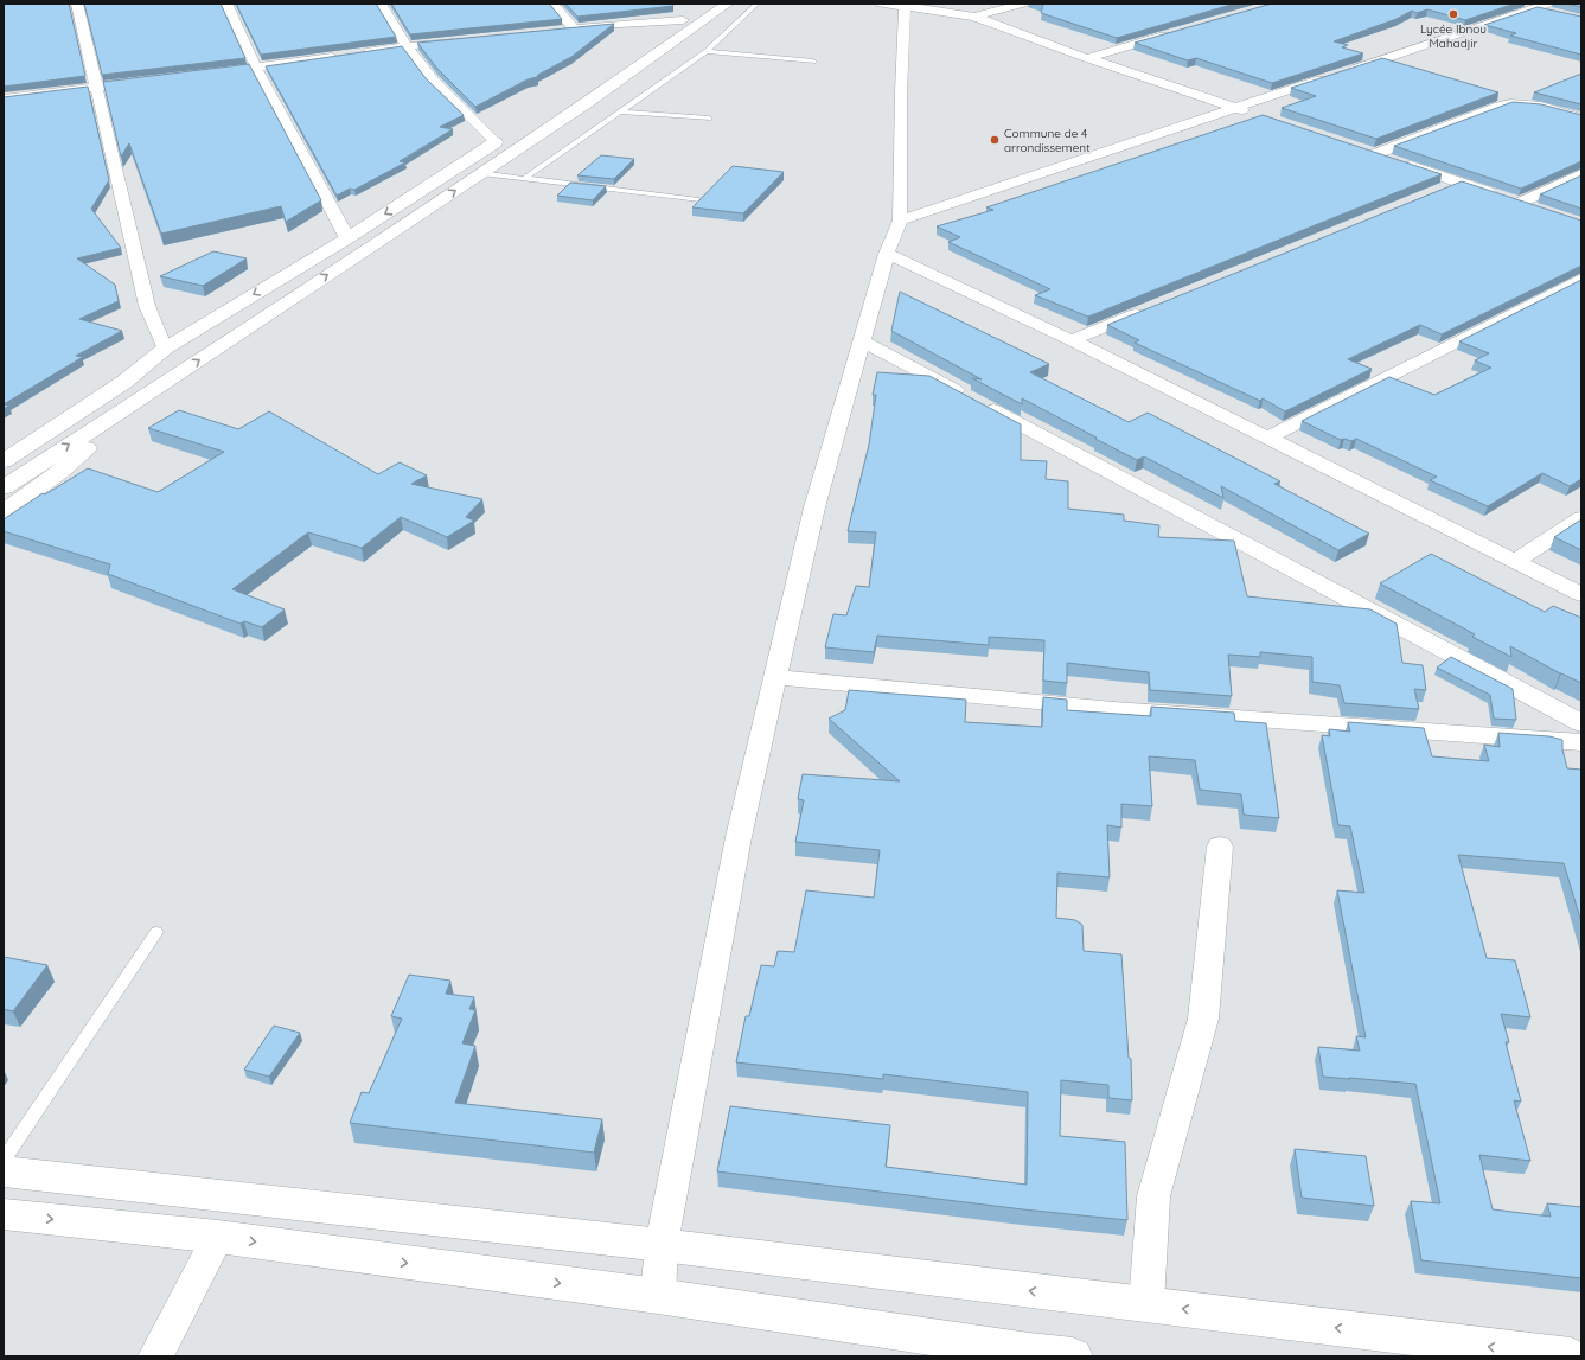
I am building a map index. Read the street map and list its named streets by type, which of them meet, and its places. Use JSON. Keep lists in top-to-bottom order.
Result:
{
  "places": ["Lycée Ibnou Mahadjir", "Commune de 4 arrondissement"]
}
